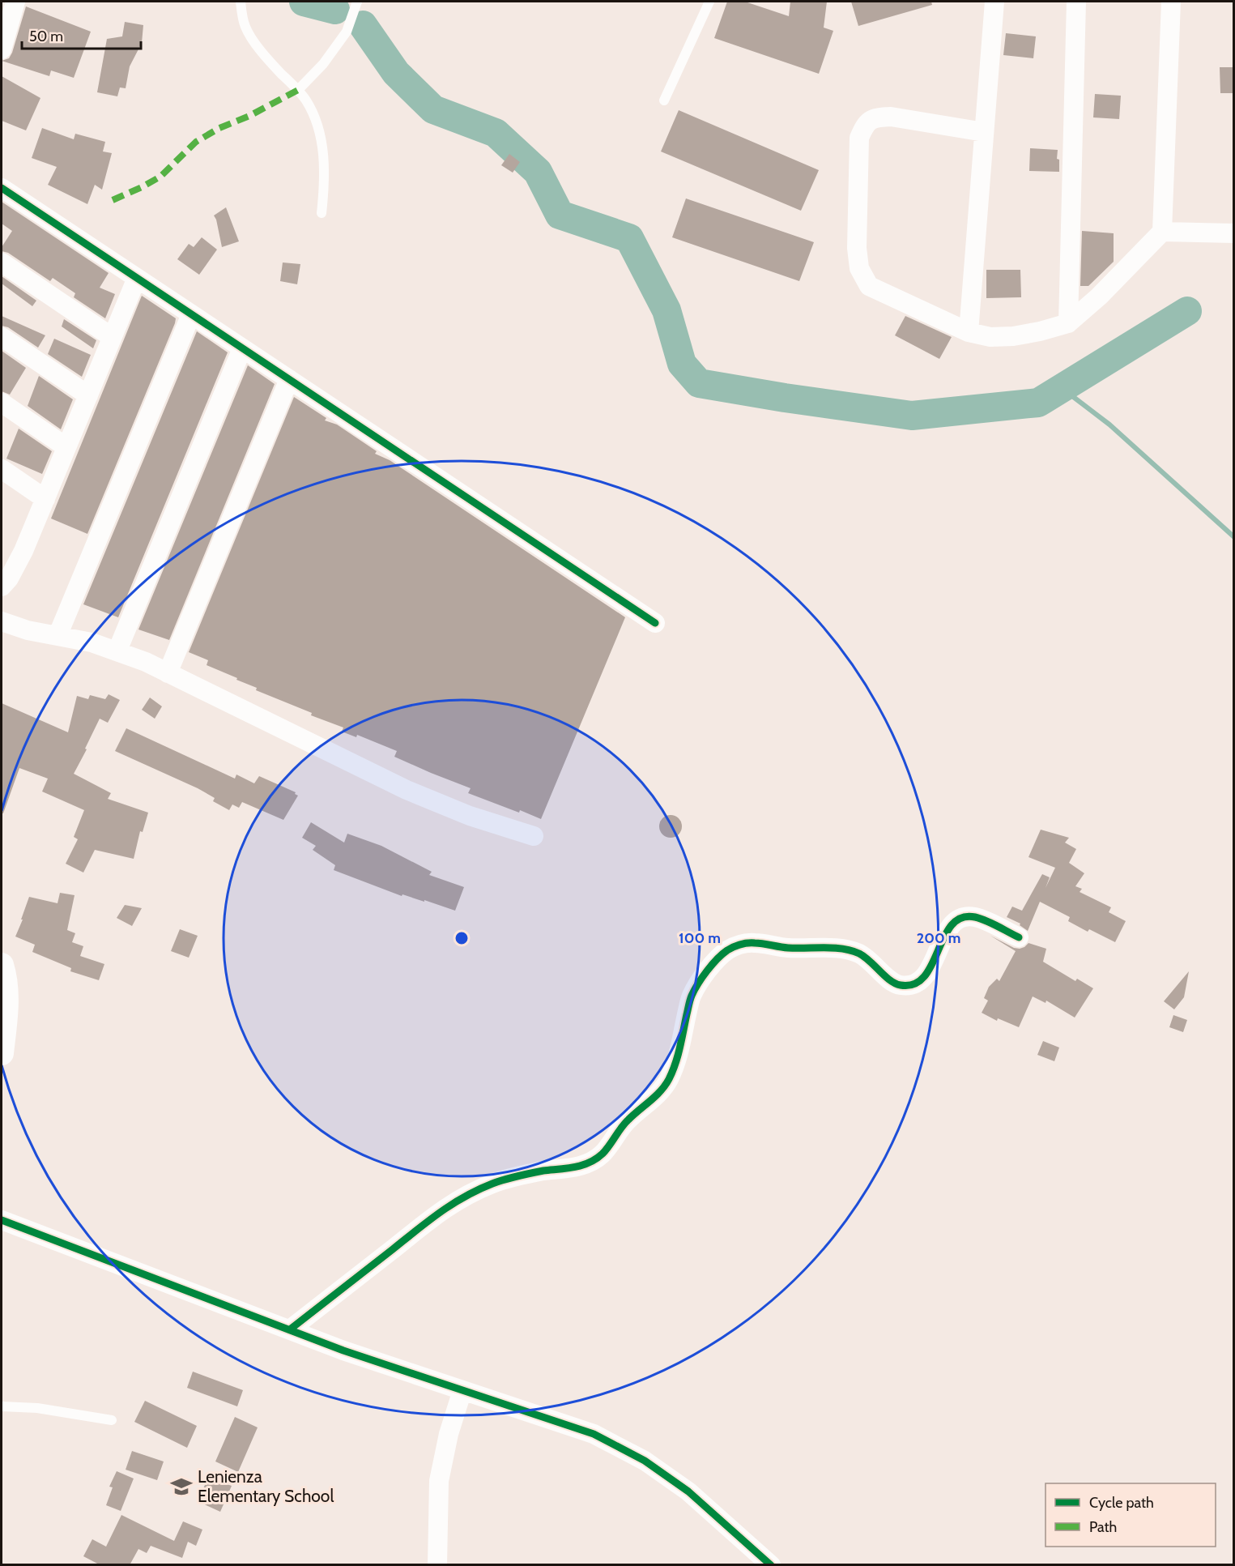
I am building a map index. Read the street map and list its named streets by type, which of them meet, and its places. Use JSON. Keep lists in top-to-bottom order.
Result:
{
  "places": {
    "school or university": ["Lenienza Elementary School"]
  },
  "legend": ["Cycle path", "Path"],
  "scale_bar": "50 m",
  "rings": ["100 m", "200 m"]
}
